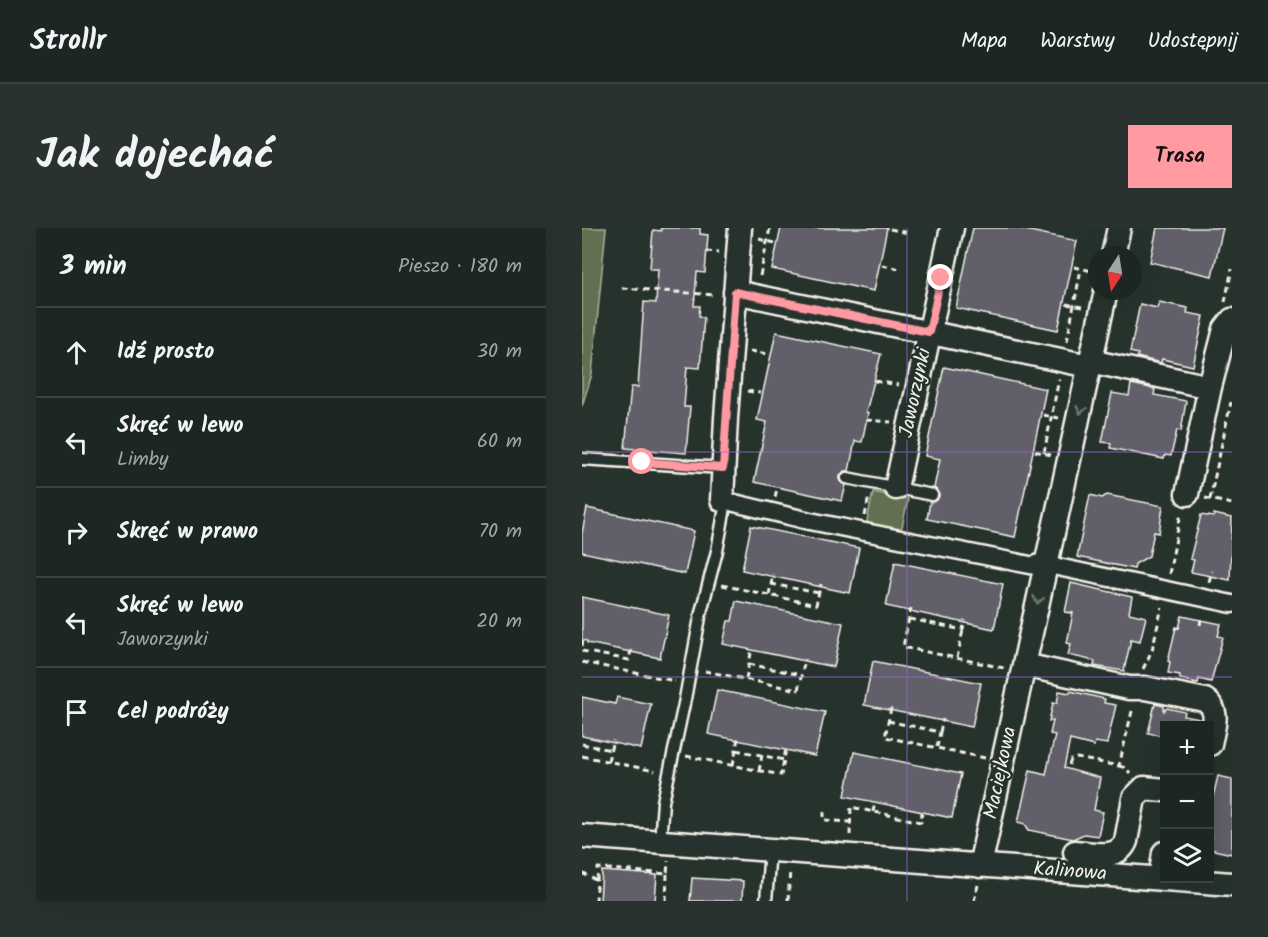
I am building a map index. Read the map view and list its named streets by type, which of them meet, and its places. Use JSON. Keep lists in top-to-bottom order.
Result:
{
  "streets": {
    "street": ["Jaworzynki", "Maciejkowa", "Kalinowa"]
  },
  "crossings": [
    ["Maciejkowa", "Kalinowa"]
  ],
  "north": "bottom",
  "page": {
    "header": "Strollr",
    "nav": ["Mapa", "Warstwy", "Udostępnij"],
    "title": "Jak dojechać",
    "buttons": "Trasa",
    "heading": ["3 min", "Pieszo · 180 m"],
    "list": [
      ["Idź prosto", "30 m"],
      ["Skręć w lewo", "Limby", "60 m"],
      ["Skręć w prawo", "70 m"],
      ["Skręć w lewo", "Jaworzynki", "20 m"],
      "Cel podróży"
    ],
    "map_buttons": ["+", "−"]
  }
}
